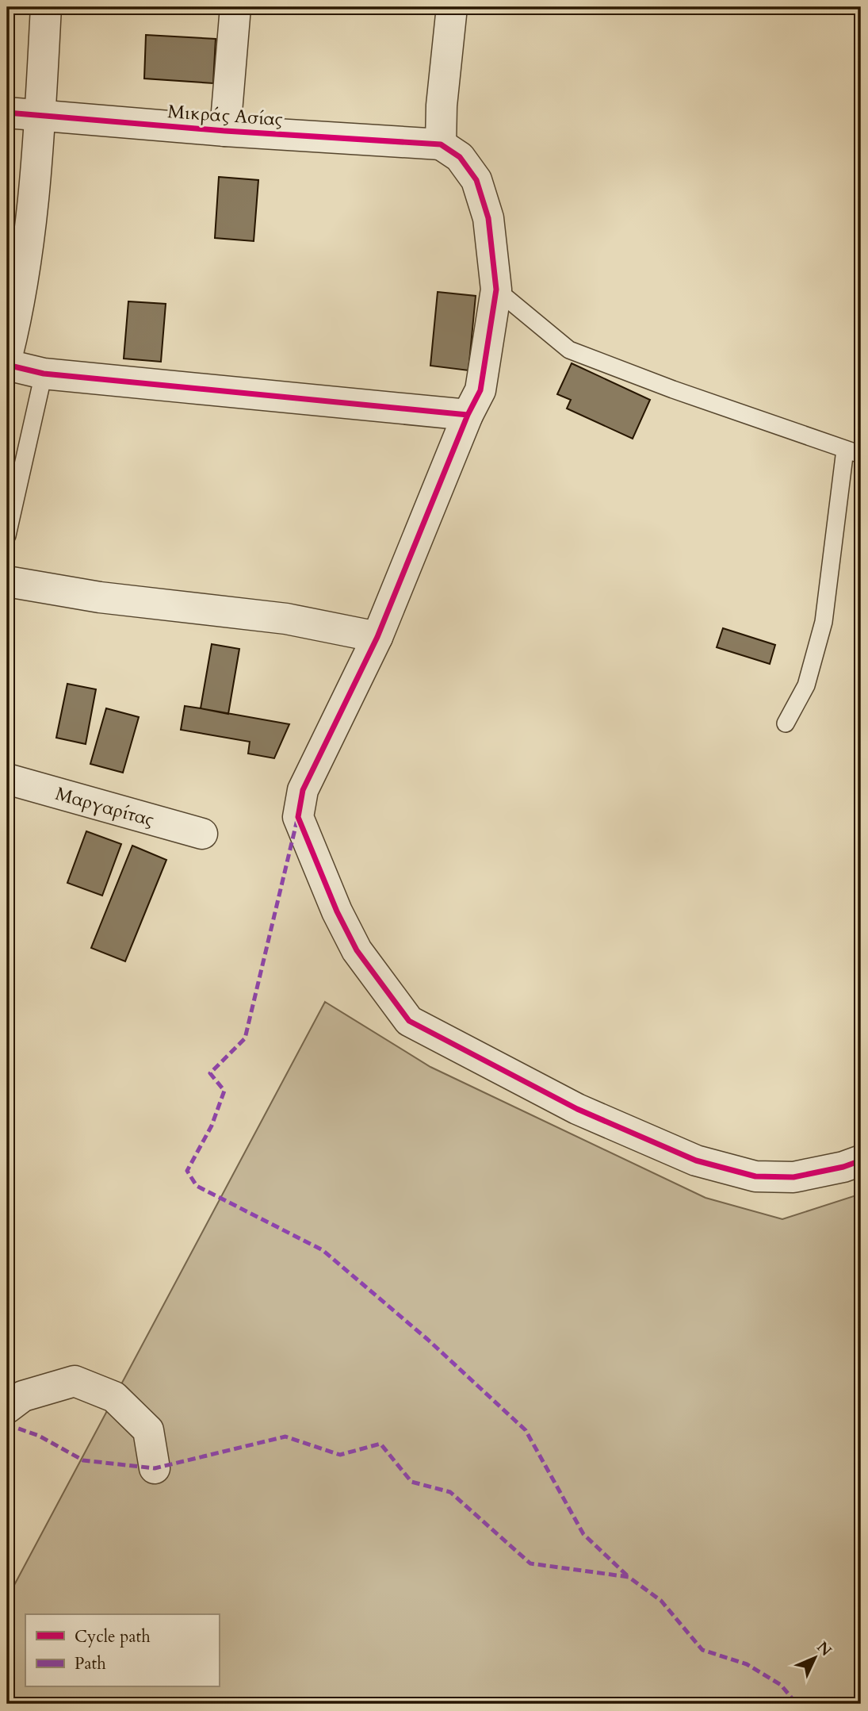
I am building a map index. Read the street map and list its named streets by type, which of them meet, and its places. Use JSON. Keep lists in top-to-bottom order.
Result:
{
  "streets": {
    "street": ["Μικράς Ασίας", "Μαργαρίτας"]
  },
  "legend": ["Cycle path", "Path"],
  "north": "top right"
}
